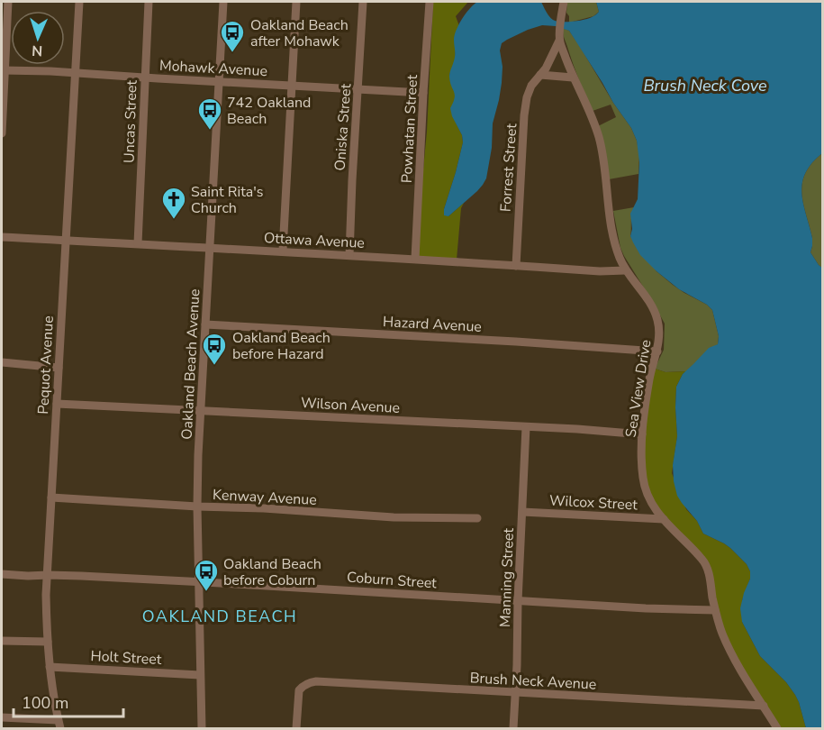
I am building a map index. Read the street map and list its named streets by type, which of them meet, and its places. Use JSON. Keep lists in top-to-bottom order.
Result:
{
  "streets": {
    "street": [
      "Mohawk Avenue",
      "Uncas Street",
      "Oniska Street",
      "Powhatan Street",
      "Forrest Street",
      "Ottawa Avenue",
      "Hazard Avenue",
      "Oakland Beach Avenue",
      "Pequot Avenue",
      "Sea View Drive",
      "Wilson Avenue",
      "Kenway Avenue",
      "Wilcox Street",
      "Manning Street",
      "Coburn Street",
      "Holt Street",
      "Brush Neck Avenue"
    ]
  },
  "crossings": [
    ["Mohawk Avenue", "Uncas Street"],
    ["Mohawk Avenue", "Oniska Street"],
    ["Mohawk Avenue", "Powhatan Street"],
    ["Mohawk Avenue", "Oakland Beach Avenue"],
    ["Mohawk Avenue", "Pequot Avenue"],
    ["Uncas Street", "Ottawa Avenue"],
    ["Oniska Street", "Ottawa Avenue"],
    ["Powhatan Street", "Ottawa Avenue"],
    ["Forrest Street", "Ottawa Avenue"],
    ["Forrest Street", "Sea View Drive"],
    ["Ottawa Avenue", "Oakland Beach Avenue"],
    ["Ottawa Avenue", "Pequot Avenue"],
    ["Ottawa Avenue", "Sea View Drive"],
    ["Hazard Avenue", "Oakland Beach Avenue"],
    ["Hazard Avenue", "Sea View Drive"],
    ["Oakland Beach Avenue", "Wilson Avenue"],
    ["Oakland Beach Avenue", "Kenway Avenue"],
    ["Oakland Beach Avenue", "Coburn Street"],
    ["Oakland Beach Avenue", "Holt Street"],
    ["Pequot Avenue", "Wilson Avenue"],
    ["Pequot Avenue", "Kenway Avenue"],
    ["Pequot Avenue", "Coburn Street"],
    ["Pequot Avenue", "Holt Street"],
    ["Sea View Drive", "Wilson Avenue"],
    ["Sea View Drive", "Wilcox Street"],
    ["Sea View Drive", "Coburn Street"],
    ["Sea View Drive", "Brush Neck Avenue"],
    ["Wilson Avenue", "Manning Street"],
    ["Wilcox Street", "Manning Street"],
    ["Manning Street", "Coburn Street"],
    ["Manning Street", "Brush Neck Avenue"]
  ],
  "districts": ["OAKLAND BEACH"],
  "water": ["Brush Neck Cove"],
  "places": {
    "bus stop": [
      "Oakland Beach after Mohawk",
      "742 Oakland Beach",
      "Oakland Beach before Hazard",
      "Oakland Beach before Coburn"
    ],
    "church": ["Saint Rita's Church"]
  },
  "scale_bar": "100 m",
  "north": "bottom"
}
